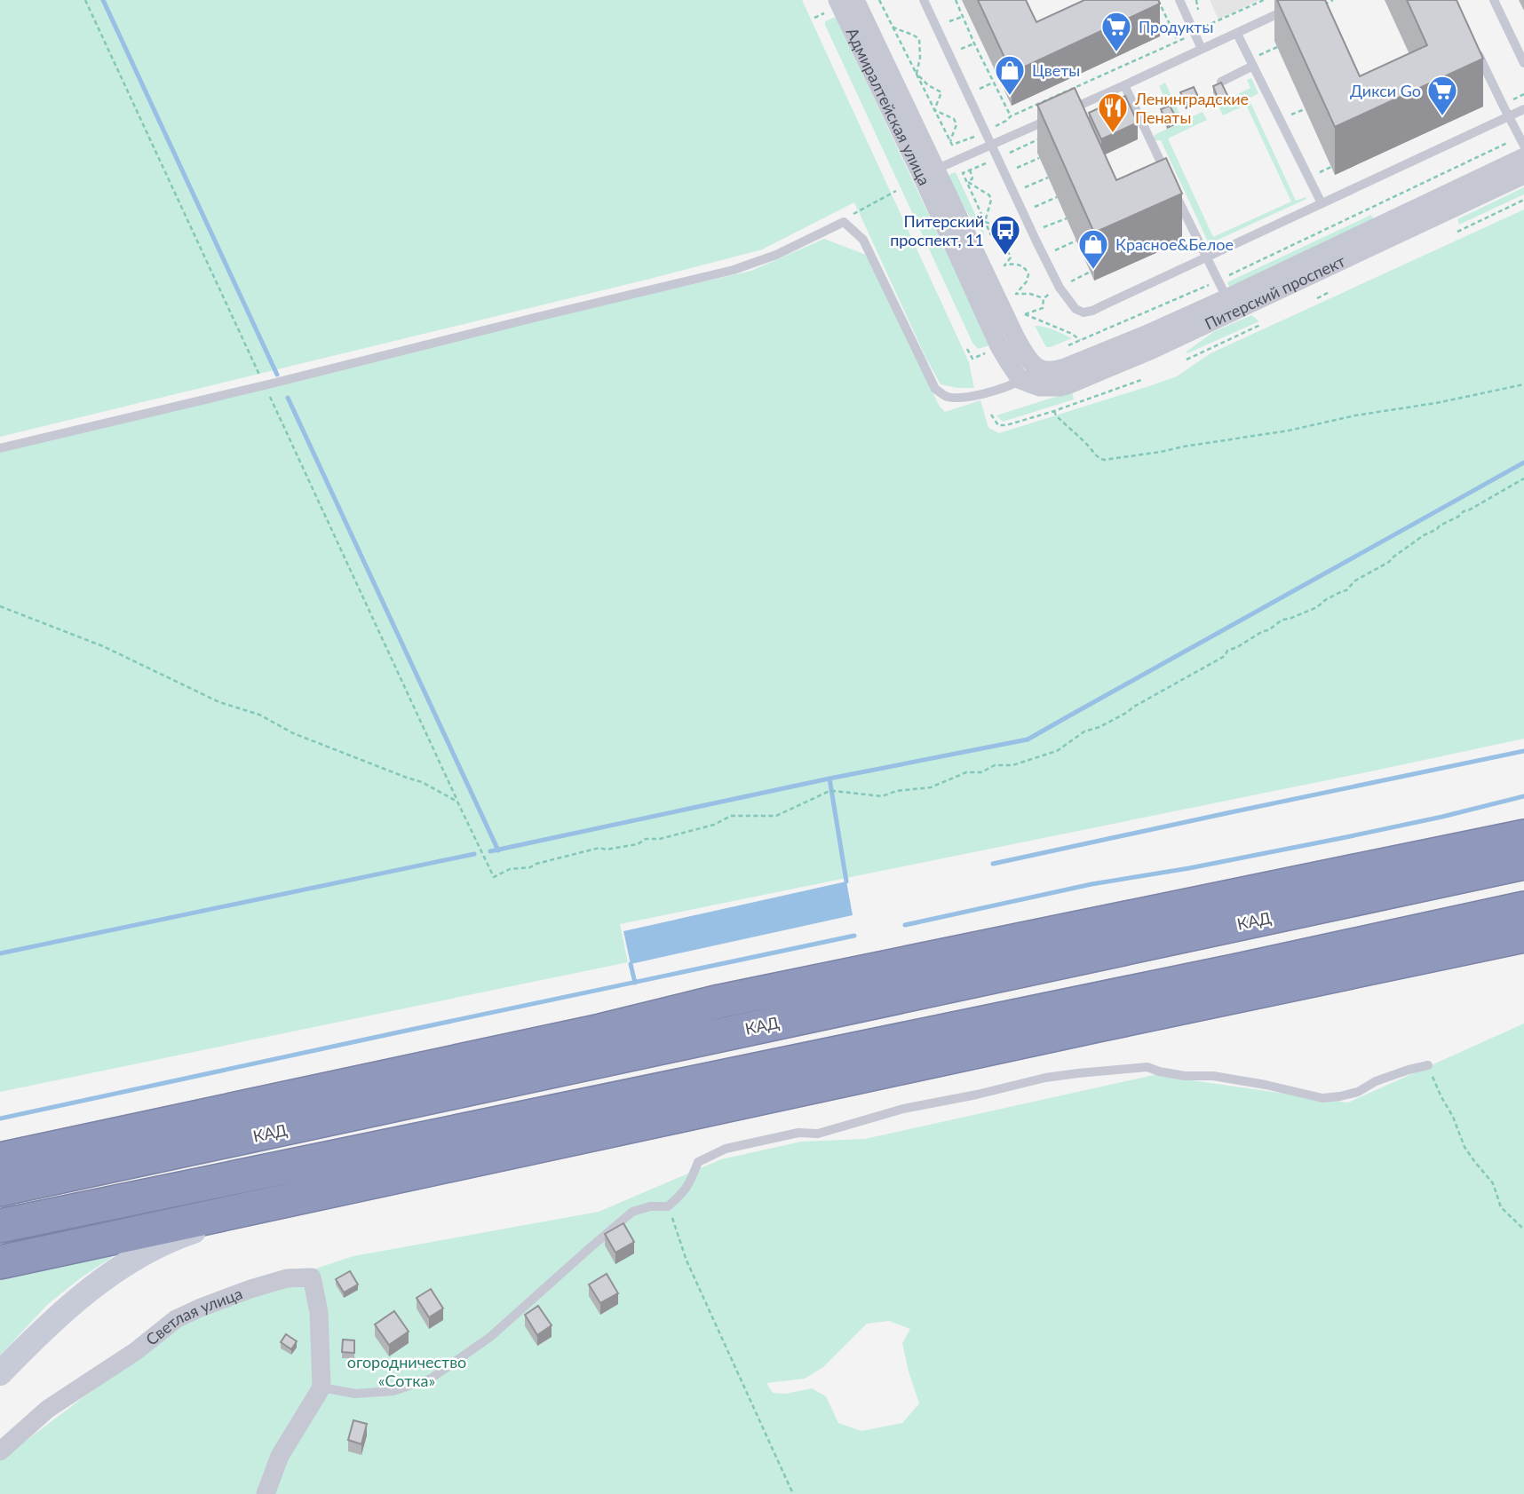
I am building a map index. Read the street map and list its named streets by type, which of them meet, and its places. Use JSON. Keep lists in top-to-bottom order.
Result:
{
  "streets": {
    "highway": ["КАД"],
    "street": ["Адмиралтейская улица", "Питерский проспект", "Светлая улица"]
  },
  "crossings": [
    ["Адмиралтейская улица", "Питерский проспект"]
  ],
  "parks": ["огородничество «Сотка»"],
  "places": {
    "supermarket": ["Продукты", "Дикси Go"],
    "shop": ["Цветы", "Красное&Белое"],
    "restaurant": ["Ленинградские Пенаты"],
    "bus stop": ["Питерский проспект, 11"]
  }
}
